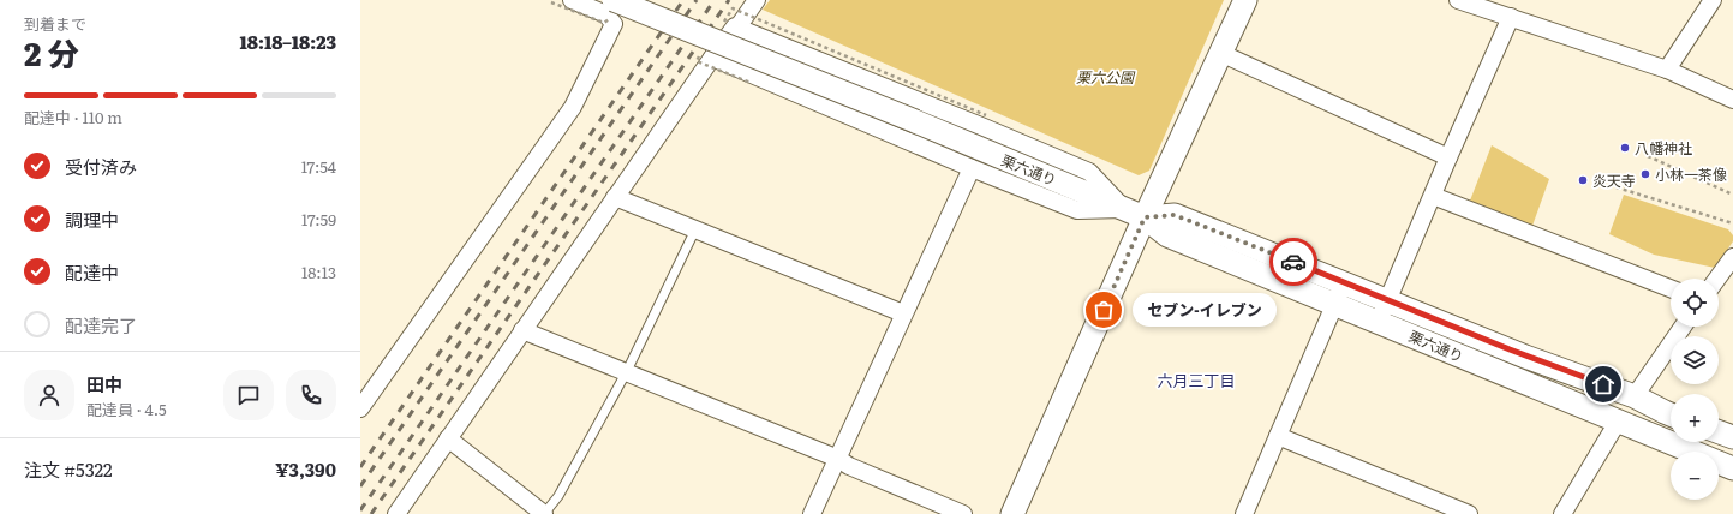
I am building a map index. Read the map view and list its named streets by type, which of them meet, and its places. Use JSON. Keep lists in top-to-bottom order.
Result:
{
  "streets": {
    "street": ["栗六通り"]
  },
  "districts": ["六月三丁目"],
  "parks": ["栗六公園"],
  "places": [
    "八幡神社",
    "小林一茶像",
    "炎天寺",
    "セブン-イレブン"
  ],
  "page": {
    "heading": ["2 分", "到着まで", "18:18–18:23"],
    "panel": [
      "田中",
      "配達員 · 4.5",
      "注文 #5322",
      "¥3,390"
    ],
    "bar": "配達中 · 110 m",
    "list": [
      ["受付済み", "17:54"],
      ["調理中", "17:59"],
      ["配達中", "18:13"],
      "配達完了"
    ],
    "map_buttons": ["+", "−"],
    "bubble": "セブン-イレブン"
  }
}
